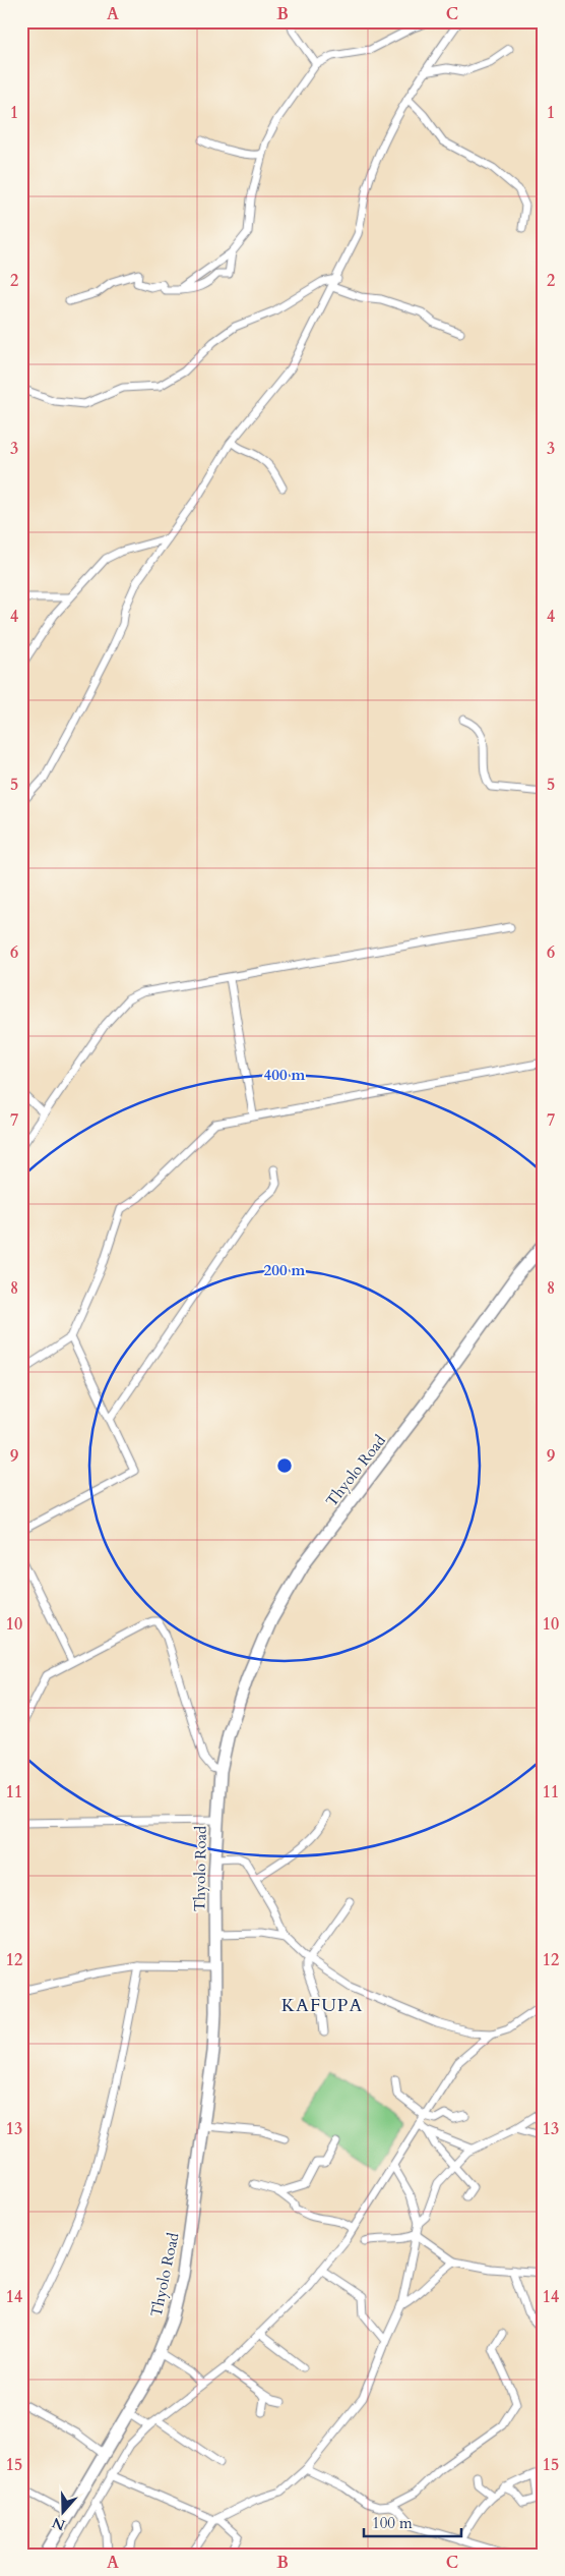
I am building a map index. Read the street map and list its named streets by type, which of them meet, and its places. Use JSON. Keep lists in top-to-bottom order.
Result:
{
  "streets": {
    "highway": ["Thyolo Road"]
  },
  "districts": ["KAFUPA"],
  "scale_bar": "100 m",
  "north": "bottom",
  "grid": {
    "columns": ["A", "B", "C"],
    "rows": [
      "1",
      "2",
      "3",
      "4",
      "5",
      "6",
      "7",
      "8",
      "9",
      "10",
      "11",
      "12",
      "13",
      "14",
      "15"
    ]
  },
  "rings": ["400 m", "200 m"]
}
